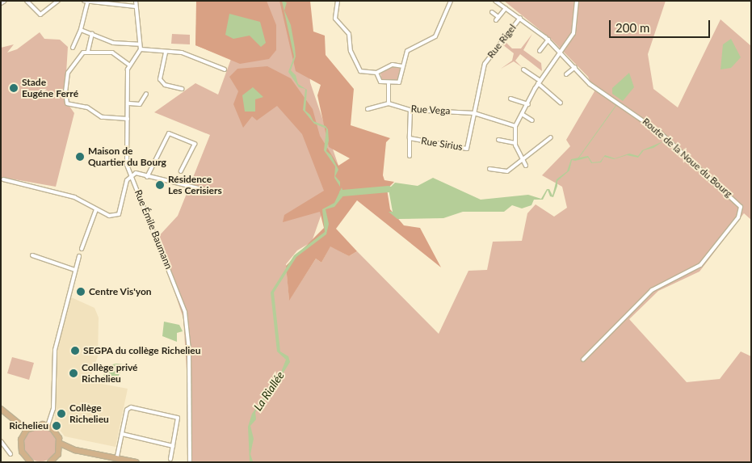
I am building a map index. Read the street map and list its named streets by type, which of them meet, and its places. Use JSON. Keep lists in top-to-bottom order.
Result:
{
  "streets": {
    "street": [
      "Rue Rigel",
      "Rue Vega",
      "Rue Sirius",
      "Route de la Noue du Bourg",
      "Rue Émile Baumann"
    ]
  },
  "crossings": [
    ["Rue Rigel", "Rue Vega"],
    ["Rue Rigel", "Rue Sirius"],
    ["Rue Rigel", "Route de la Noue du Bourg"],
    ["Rue Vega", "Rue Sirius"]
  ],
  "water": ["La Riallée"],
  "places": [
    "Stade Eugéne Ferré",
    "Maison de Quartier du Bourg",
    "Résidence Les Cerisiers",
    "Centre Vis'yon",
    "SEGPA du collège Richelieu",
    "Collège privé Richelieu",
    "Collège Richelieu",
    "Richelieu"
  ],
  "scale_bar": "200 m"
}
